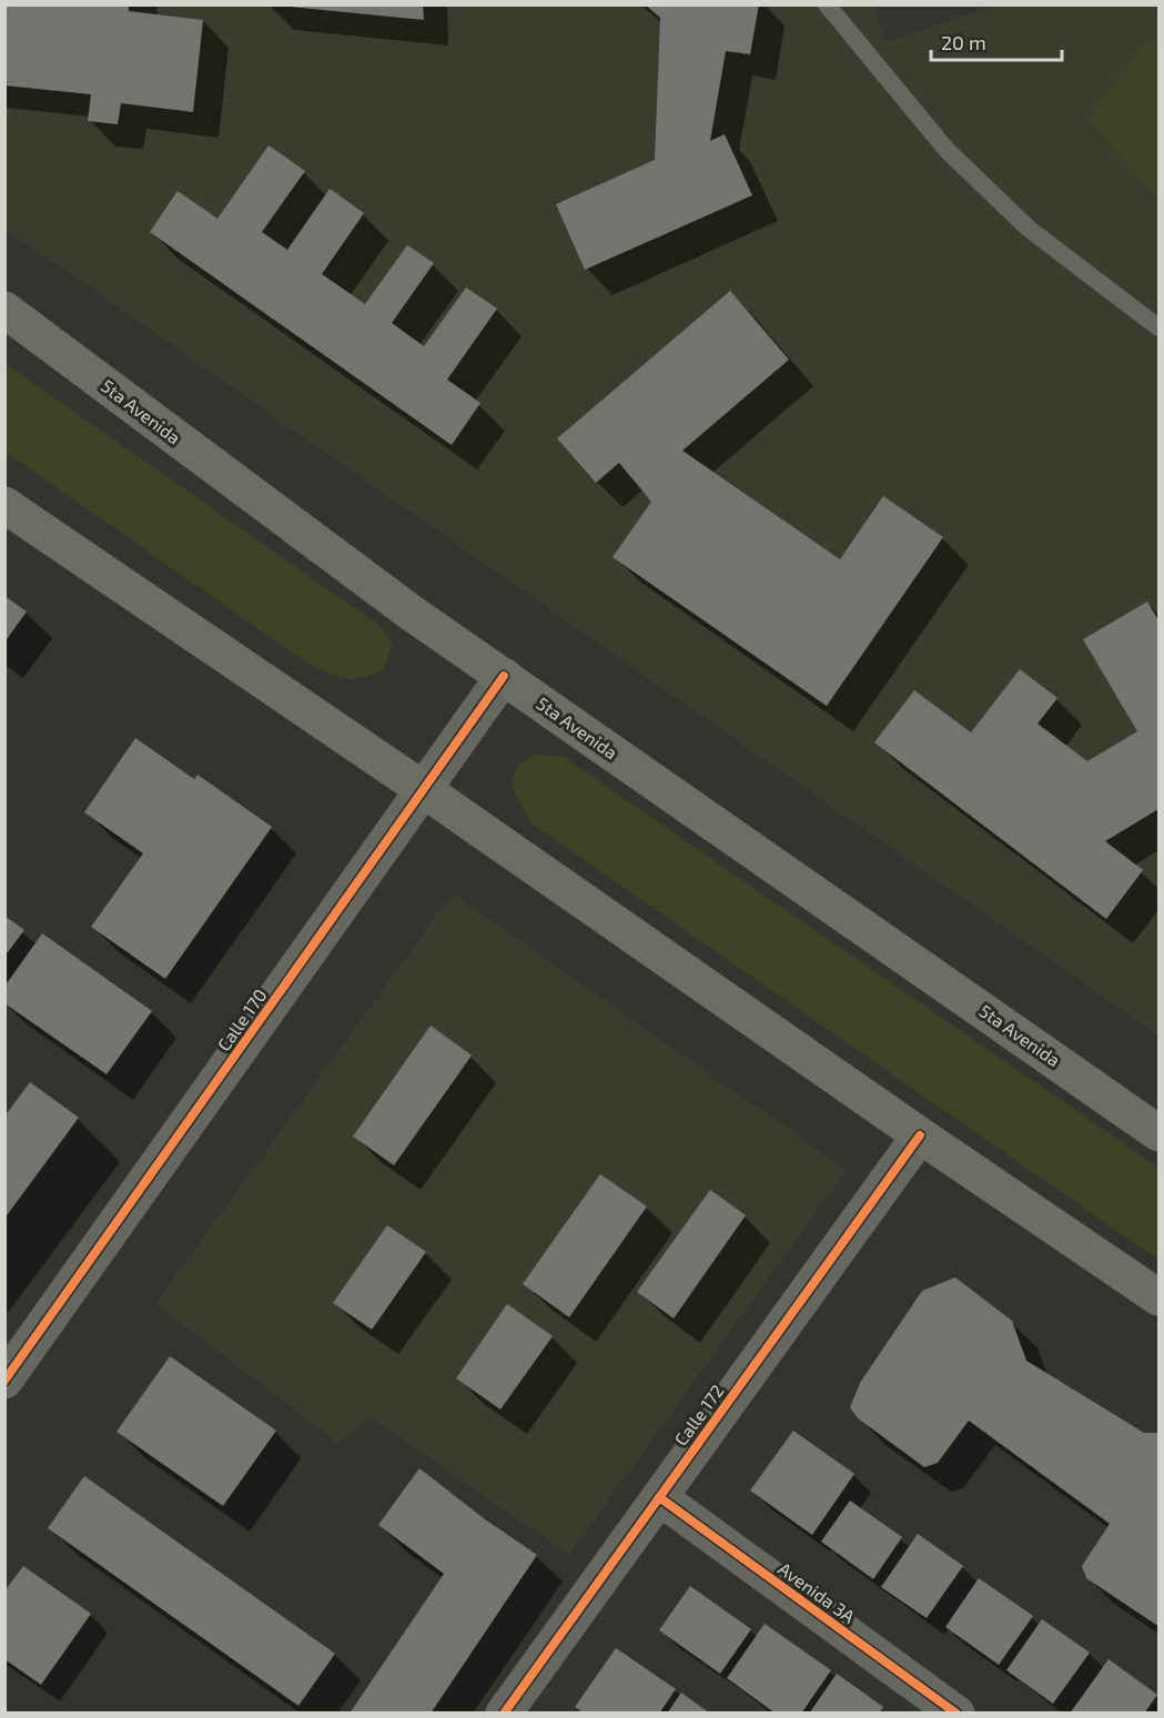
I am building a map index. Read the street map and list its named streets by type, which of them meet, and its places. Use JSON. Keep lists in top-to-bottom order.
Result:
{
  "streets": {
    "highway": ["5ta Avenida"],
    "street": ["Calle 170", "Calle 172", "Avenida 3A"]
  },
  "crossings": [
    ["5ta Avenida", "Calle 170"],
    ["Calle 172", "Avenida 3A"]
  ],
  "scale_bar": "20 m"
}
